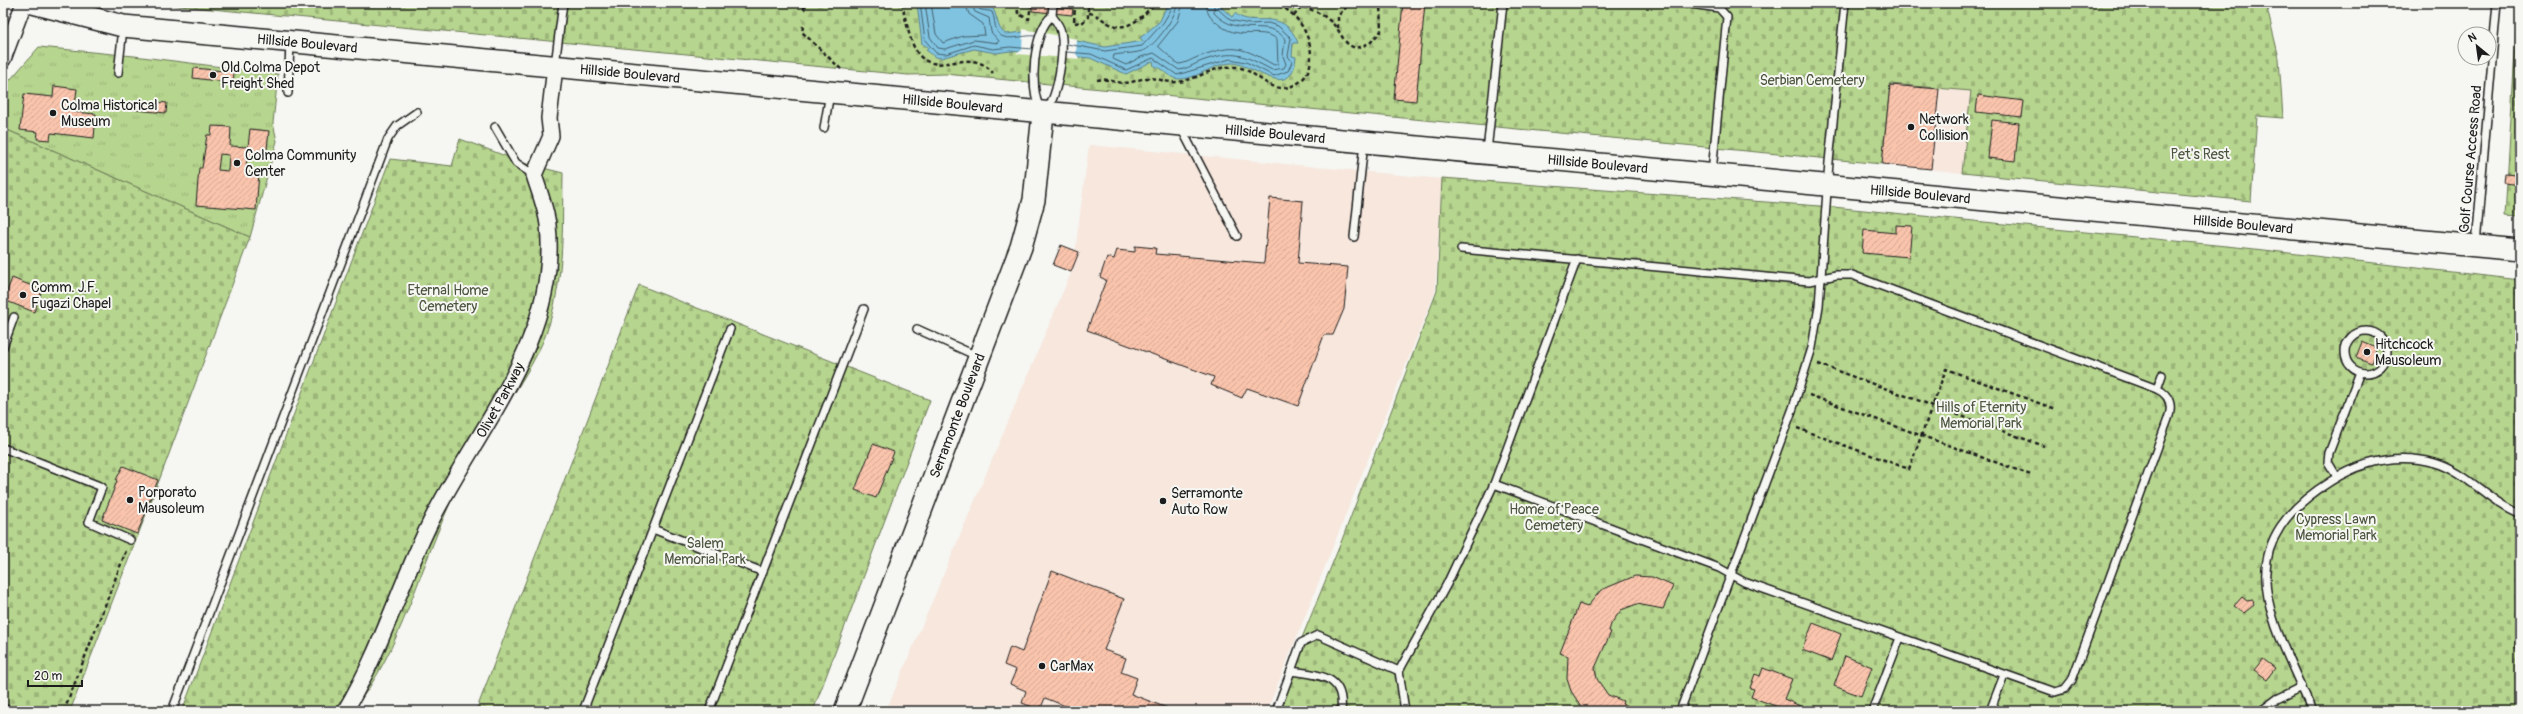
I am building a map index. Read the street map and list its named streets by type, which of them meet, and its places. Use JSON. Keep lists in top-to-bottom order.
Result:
{
  "streets": {
    "main road": ["Hillside Boulevard", "Serramonte Boulevard"],
    "street": ["Olivet Parkway"],
    "lane": ["Golf Course Access Road"]
  },
  "crossings": [
    ["Hillside Boulevard", "Golf Course Access Road"],
    ["Hillside Boulevard", "Serramonte Boulevard"]
  ],
  "parks": [
    "Serbian Cemetery",
    "Pet's Rest",
    "Eternal Home Cemetery",
    "Hills of Eternity Memorial Park",
    "Home of Peace Cemetery",
    "Cypress Lawn Memorial Park",
    "Salem Memorial Park"
  ],
  "places": [
    "Old Colma Depot Freight Shed",
    "Colma Historical Museum",
    "Network Collision",
    "Colma Community Center",
    "Comm. J.F. Fugazi Chapel",
    "Hitchcock Mausoleum",
    "Porporato Mausoleum",
    "Serramonte Auto Row",
    "CarMax"
  ],
  "scale_bar": "20 m",
  "north": "top left"
}
